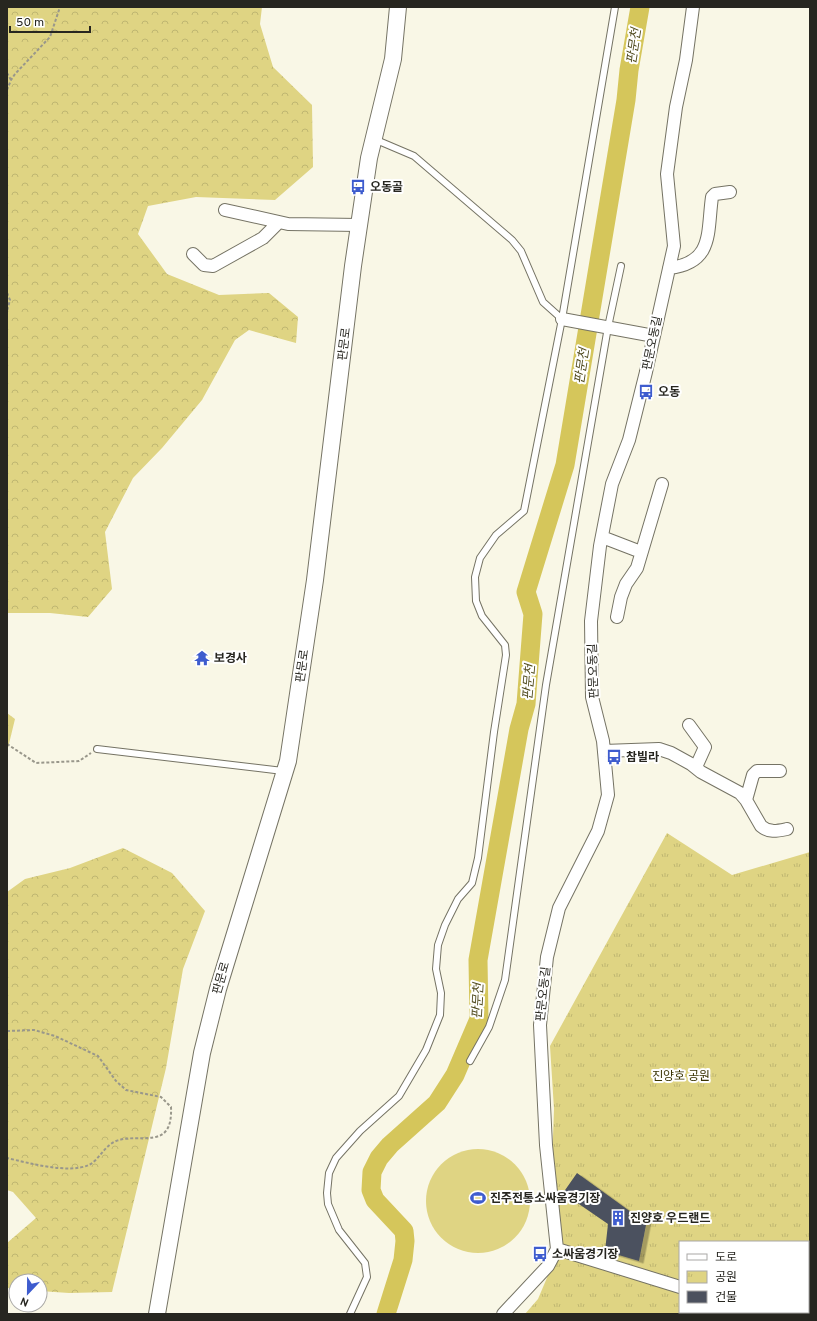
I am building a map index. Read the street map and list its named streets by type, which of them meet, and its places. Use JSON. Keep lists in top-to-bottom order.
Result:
{
  "streets": {
    "street": ["판문오동길", "판문로"]
  },
  "water": ["판문천"],
  "parks": ["진양호 공원"],
  "places": {
    "bus stop": [
      "오동골",
      "오동",
      "참빌라",
      "소싸움경기장"
    ],
    "temple": ["보경사"],
    "sports": ["진주전통소싸움경기장"],
    "building": ["진양호 우드랜드"]
  },
  "legend": ["도로", "공원", "건물"],
  "scale_bar": "50 m",
  "north": "bottom"
}
